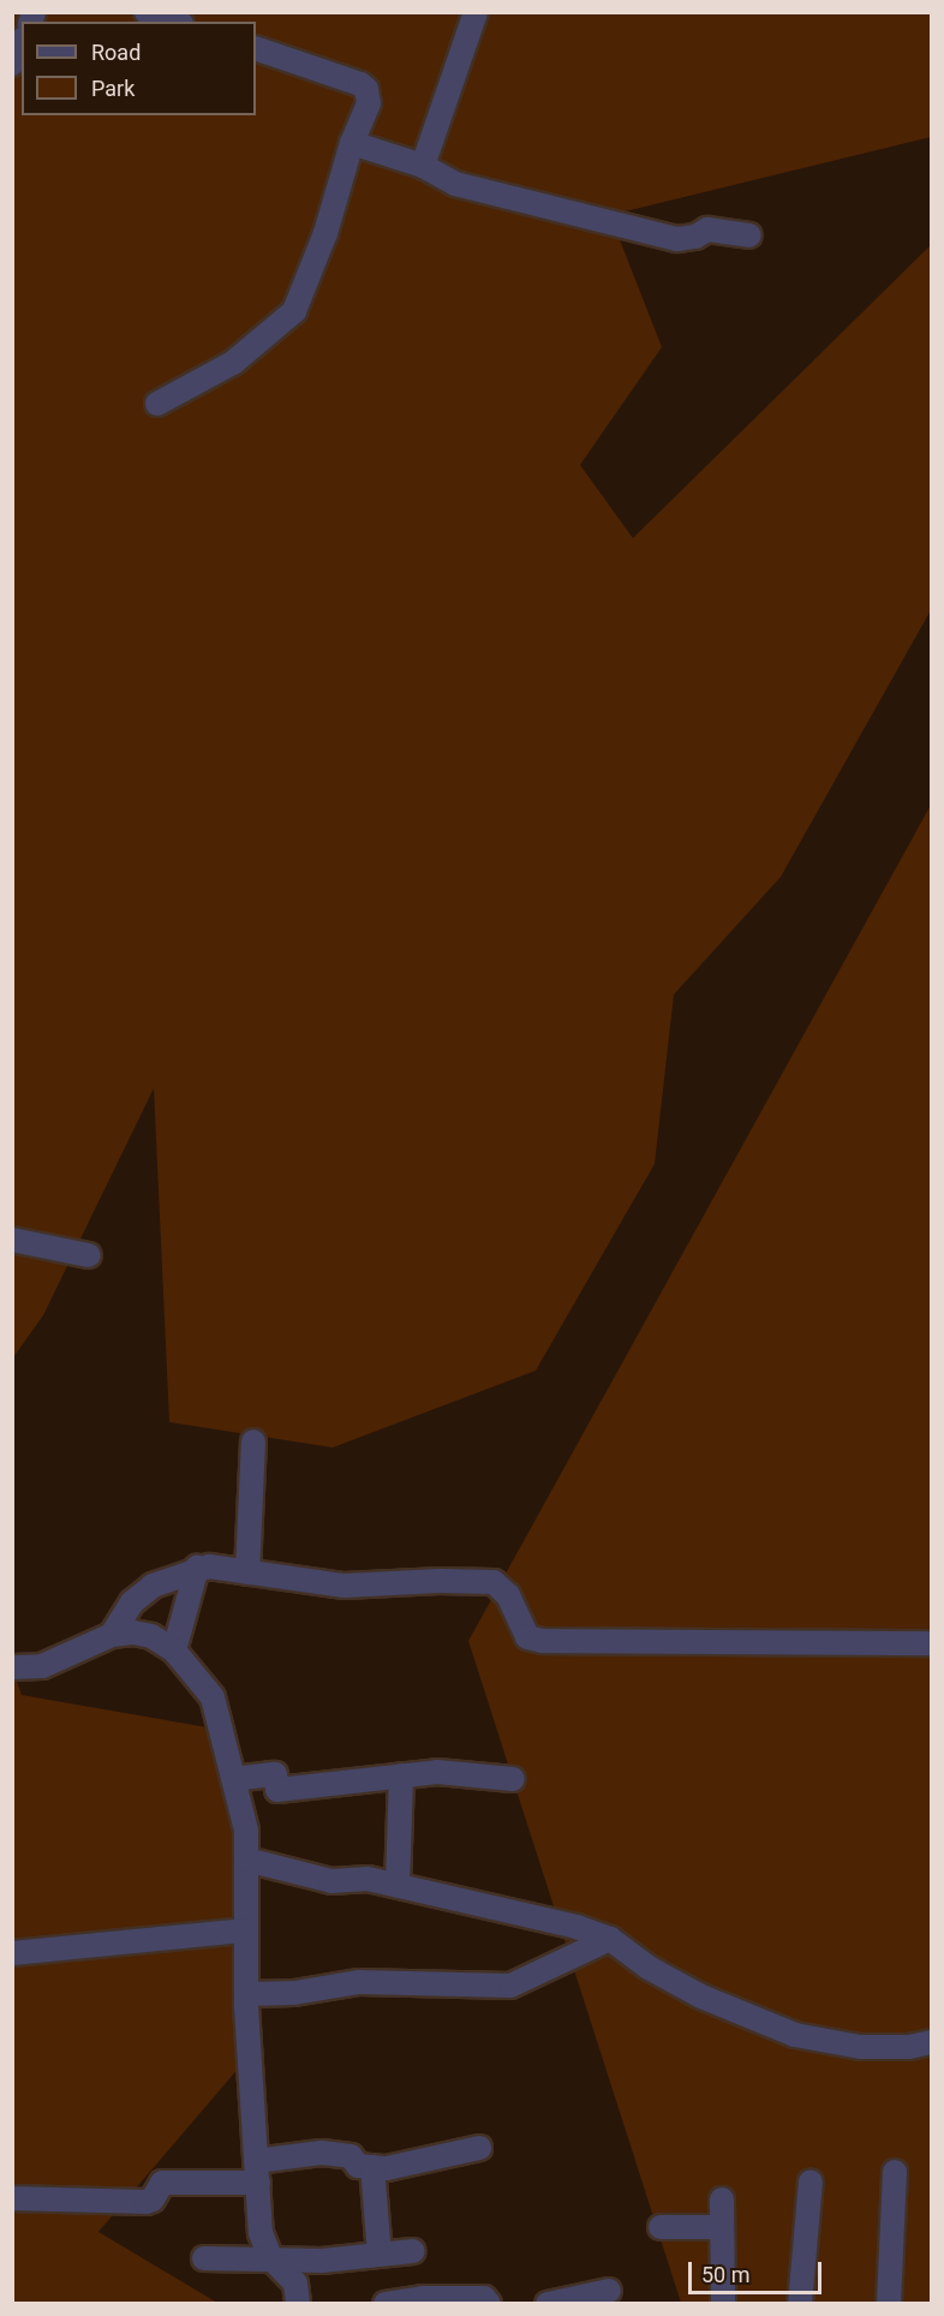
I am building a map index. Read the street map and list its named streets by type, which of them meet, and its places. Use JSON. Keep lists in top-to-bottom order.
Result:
{
  "legend": ["Road", "Park"],
  "scale_bar": "50 m"
}
